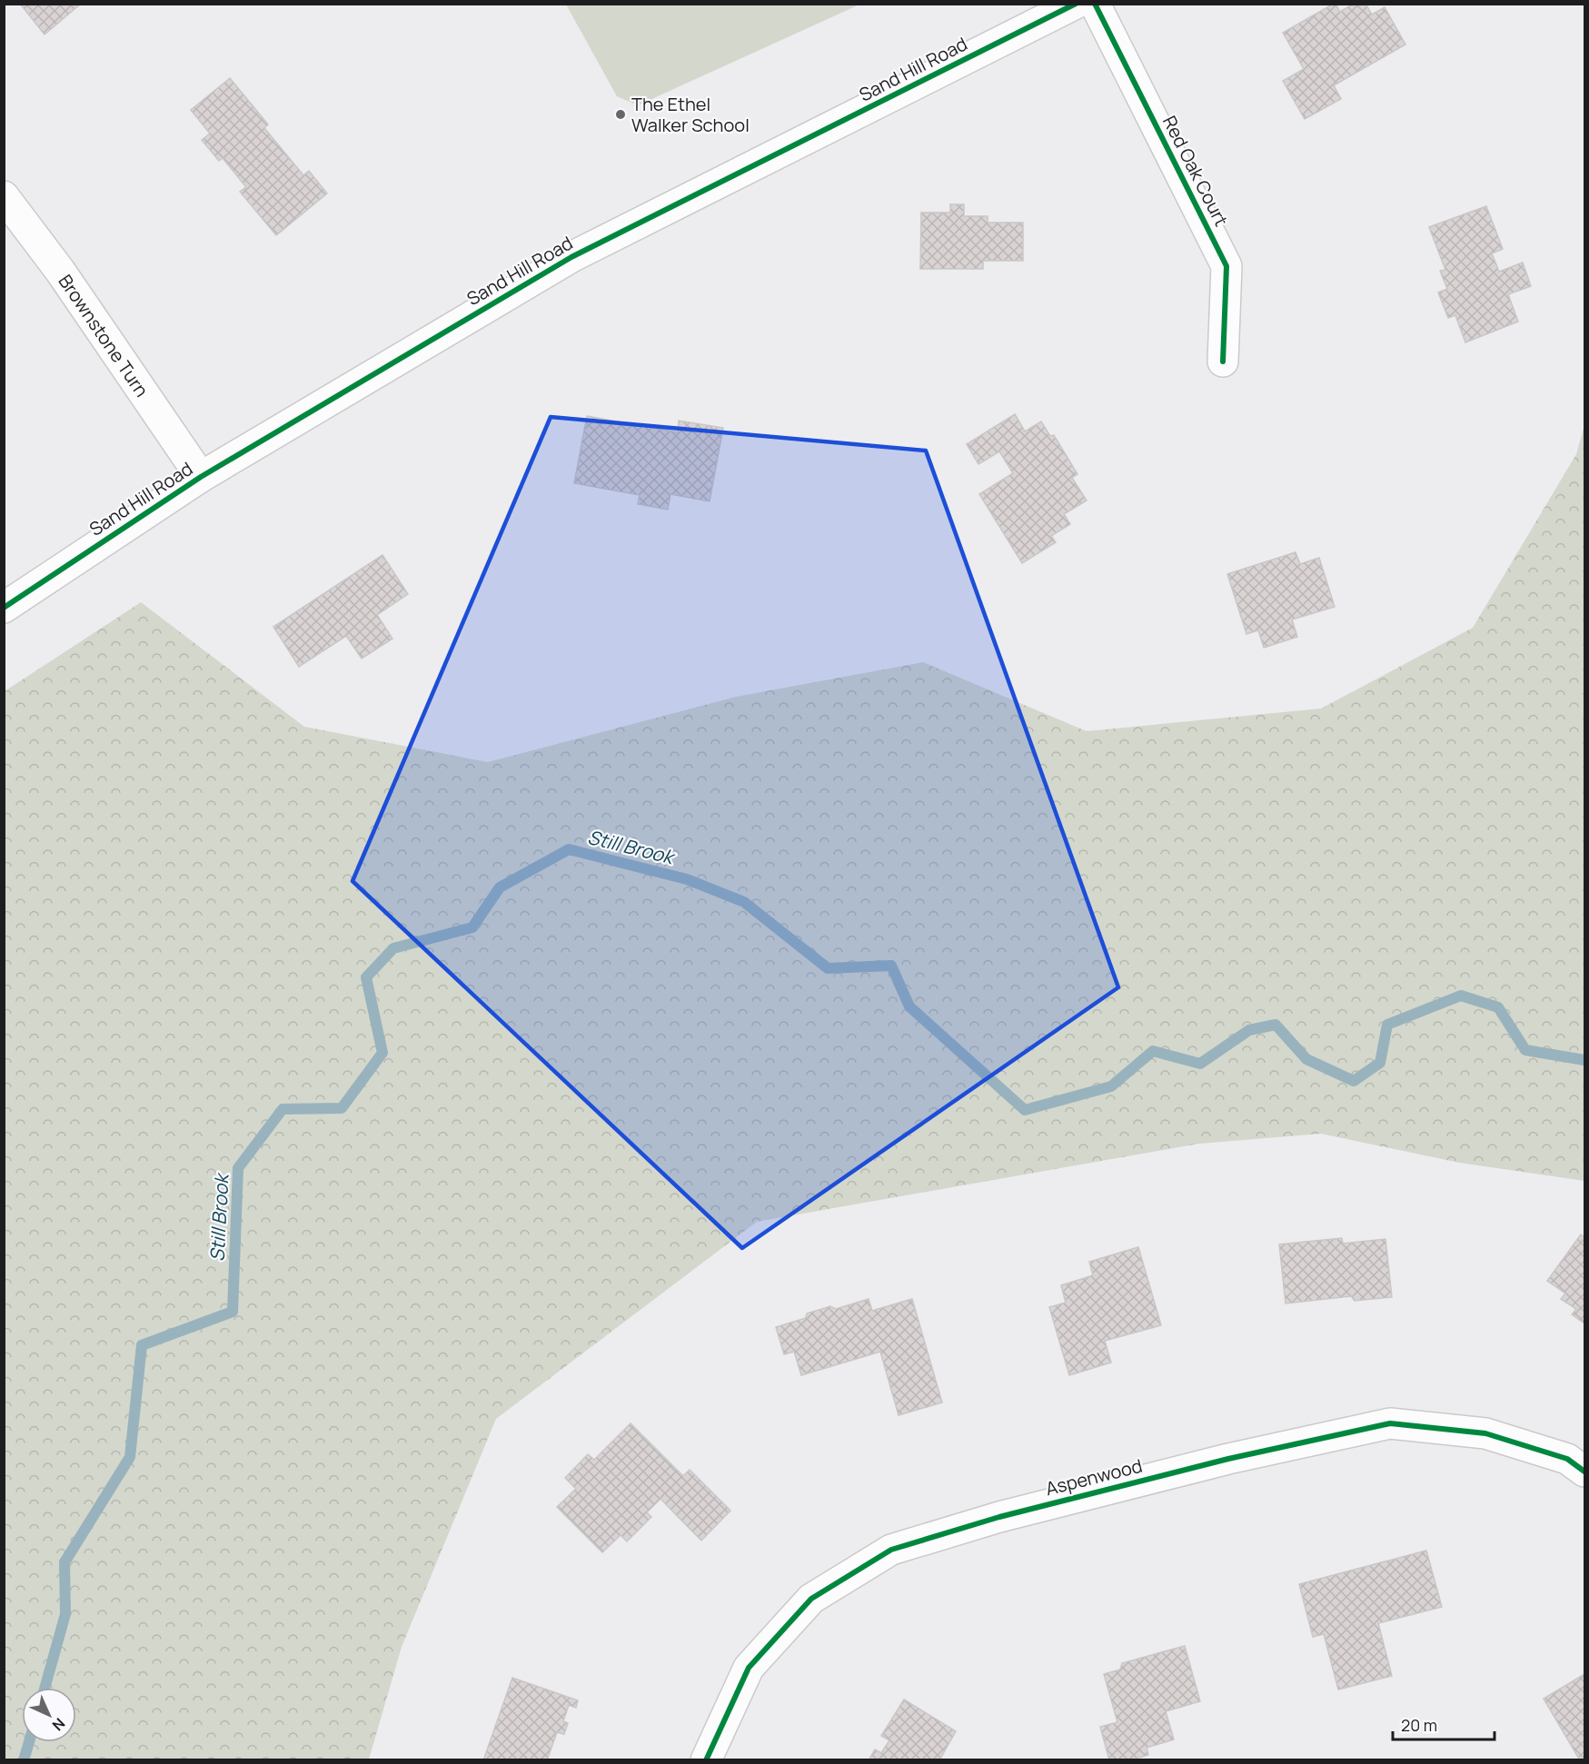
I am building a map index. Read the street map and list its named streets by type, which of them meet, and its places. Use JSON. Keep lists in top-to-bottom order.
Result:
{
  "streets": {
    "street": [
      "Sand Hill Road",
      "Red Oak Court",
      "Brownstone Turn",
      "Aspenwood"
    ]
  },
  "crossings": [
    ["Sand Hill Road", "Brownstone Turn"]
  ],
  "water": ["Still Brook"],
  "places": ["The Ethel Walker School"],
  "scale_bar": "20 m",
  "north": "bottom right"
}
